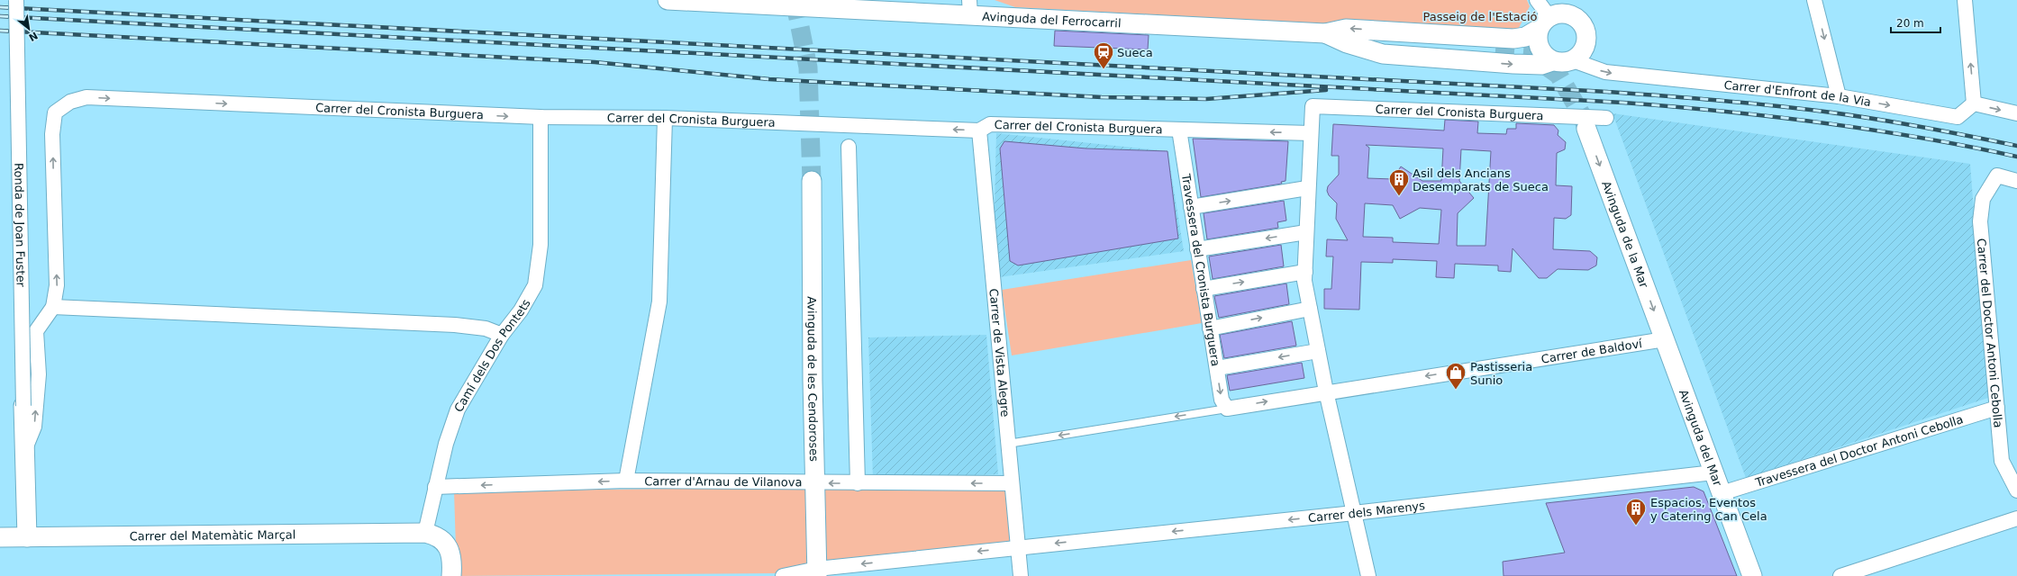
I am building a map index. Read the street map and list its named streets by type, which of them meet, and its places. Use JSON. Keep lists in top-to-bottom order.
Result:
{
  "streets": {
    "street": [
      "Avinguda del Ferrocarril",
      "Carrer d'Enfront de la Via",
      "Carrer del Cronista Burguera",
      "Ronda de Joan Fuster",
      "Avinguda de la Mar",
      "Travessera del Cronista Burguera",
      "Carrer del Doctor Antoni Cebolla",
      "Carrer de Baldoví",
      "Carrer de Vista Alegre",
      "Camí dels Dos Pontets",
      "Avinguda de les Cendoroses",
      "Avinguda del Mar",
      "Travessera del Doctor Antoni Cebolla",
      "Carrer d'Arnau de Vilanova",
      "Carrer dels Marenys",
      "Carrer del Matemàtic Marçal"
    ]
  },
  "crossings": [
    ["Carrer del Cronista Burguera", "Ronda de Joan Fuster"],
    ["Carrer del Cronista Burguera", "Travessera del Cronista Burguera"],
    ["Carrer del Cronista Burguera", "Carrer de Vista Alegre"],
    ["Carrer del Cronista Burguera", "Camí dels Dos Pontets"],
    ["Ronda de Joan Fuster", "Carrer del Matemàtic Marçal"],
    ["Avinguda de la Mar", "Carrer de Baldoví"],
    ["Avinguda de la Mar", "Avinguda del Mar"],
    ["Travessera del Cronista Burguera", "Carrer de Baldoví"],
    ["Carrer del Doctor Antoni Cebolla", "Travessera del Doctor Antoni Cebolla"],
    ["Carrer de Baldoví", "Avinguda del Mar"],
    ["Carrer de Vista Alegre", "Carrer d'Arnau de Vilanova"],
    ["Carrer de Vista Alegre", "Carrer dels Marenys"],
    ["Camí dels Dos Pontets", "Carrer d'Arnau de Vilanova"],
    ["Camí dels Dos Pontets", "Carrer del Matemàtic Marçal"],
    ["Avinguda de les Cendoroses", "Carrer d'Arnau de Vilanova"],
    ["Avinguda de les Cendoroses", "Carrer dels Marenys"],
    ["Avinguda del Mar", "Travessera del Doctor Antoni Cebolla"],
    ["Avinguda del Mar", "Carrer dels Marenys"]
  ],
  "one_way": [
    "Carrer d'Enfront de la Via",
    "Avinguda de la Mar",
    "Carrer d'Arnau de Vilanova",
    "Carrer dels Marenys"
  ],
  "parks": ["Passeig de l'Estació"],
  "places": {
    "station": ["Sueca"],
    "building": ["Asil dels Ancians Desemparats de Sueca", "Espacios, Eventos y Catering Can Cela"],
    "shop": ["Pastisseria Sunio"]
  },
  "scale_bar": "20 m",
  "north": "bottom right"
}
